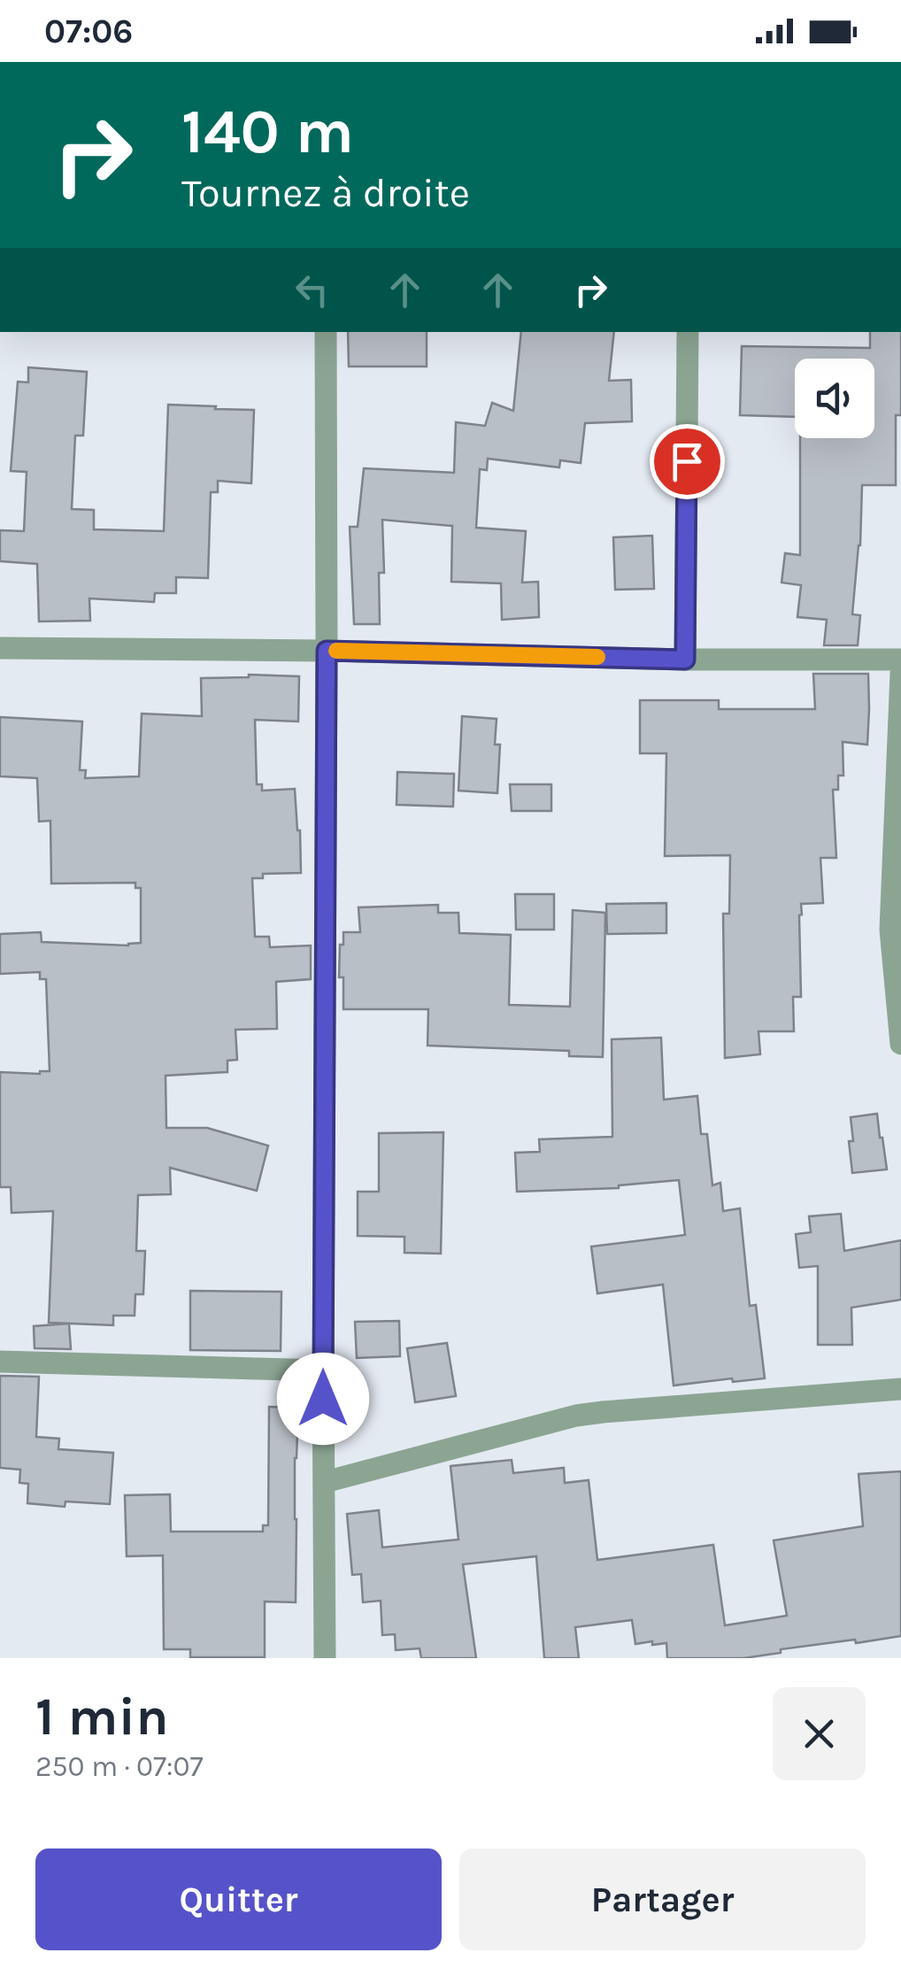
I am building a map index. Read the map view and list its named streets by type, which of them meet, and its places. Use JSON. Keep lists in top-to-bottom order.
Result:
{
  "page": {
    "status": "07:06",
    "turn": ["140 m", "Tournez à droite"],
    "heading": ["1 min", "250 m · 07:07"],
    "buttons": ["Quitter", "Partager"]
  }
}
